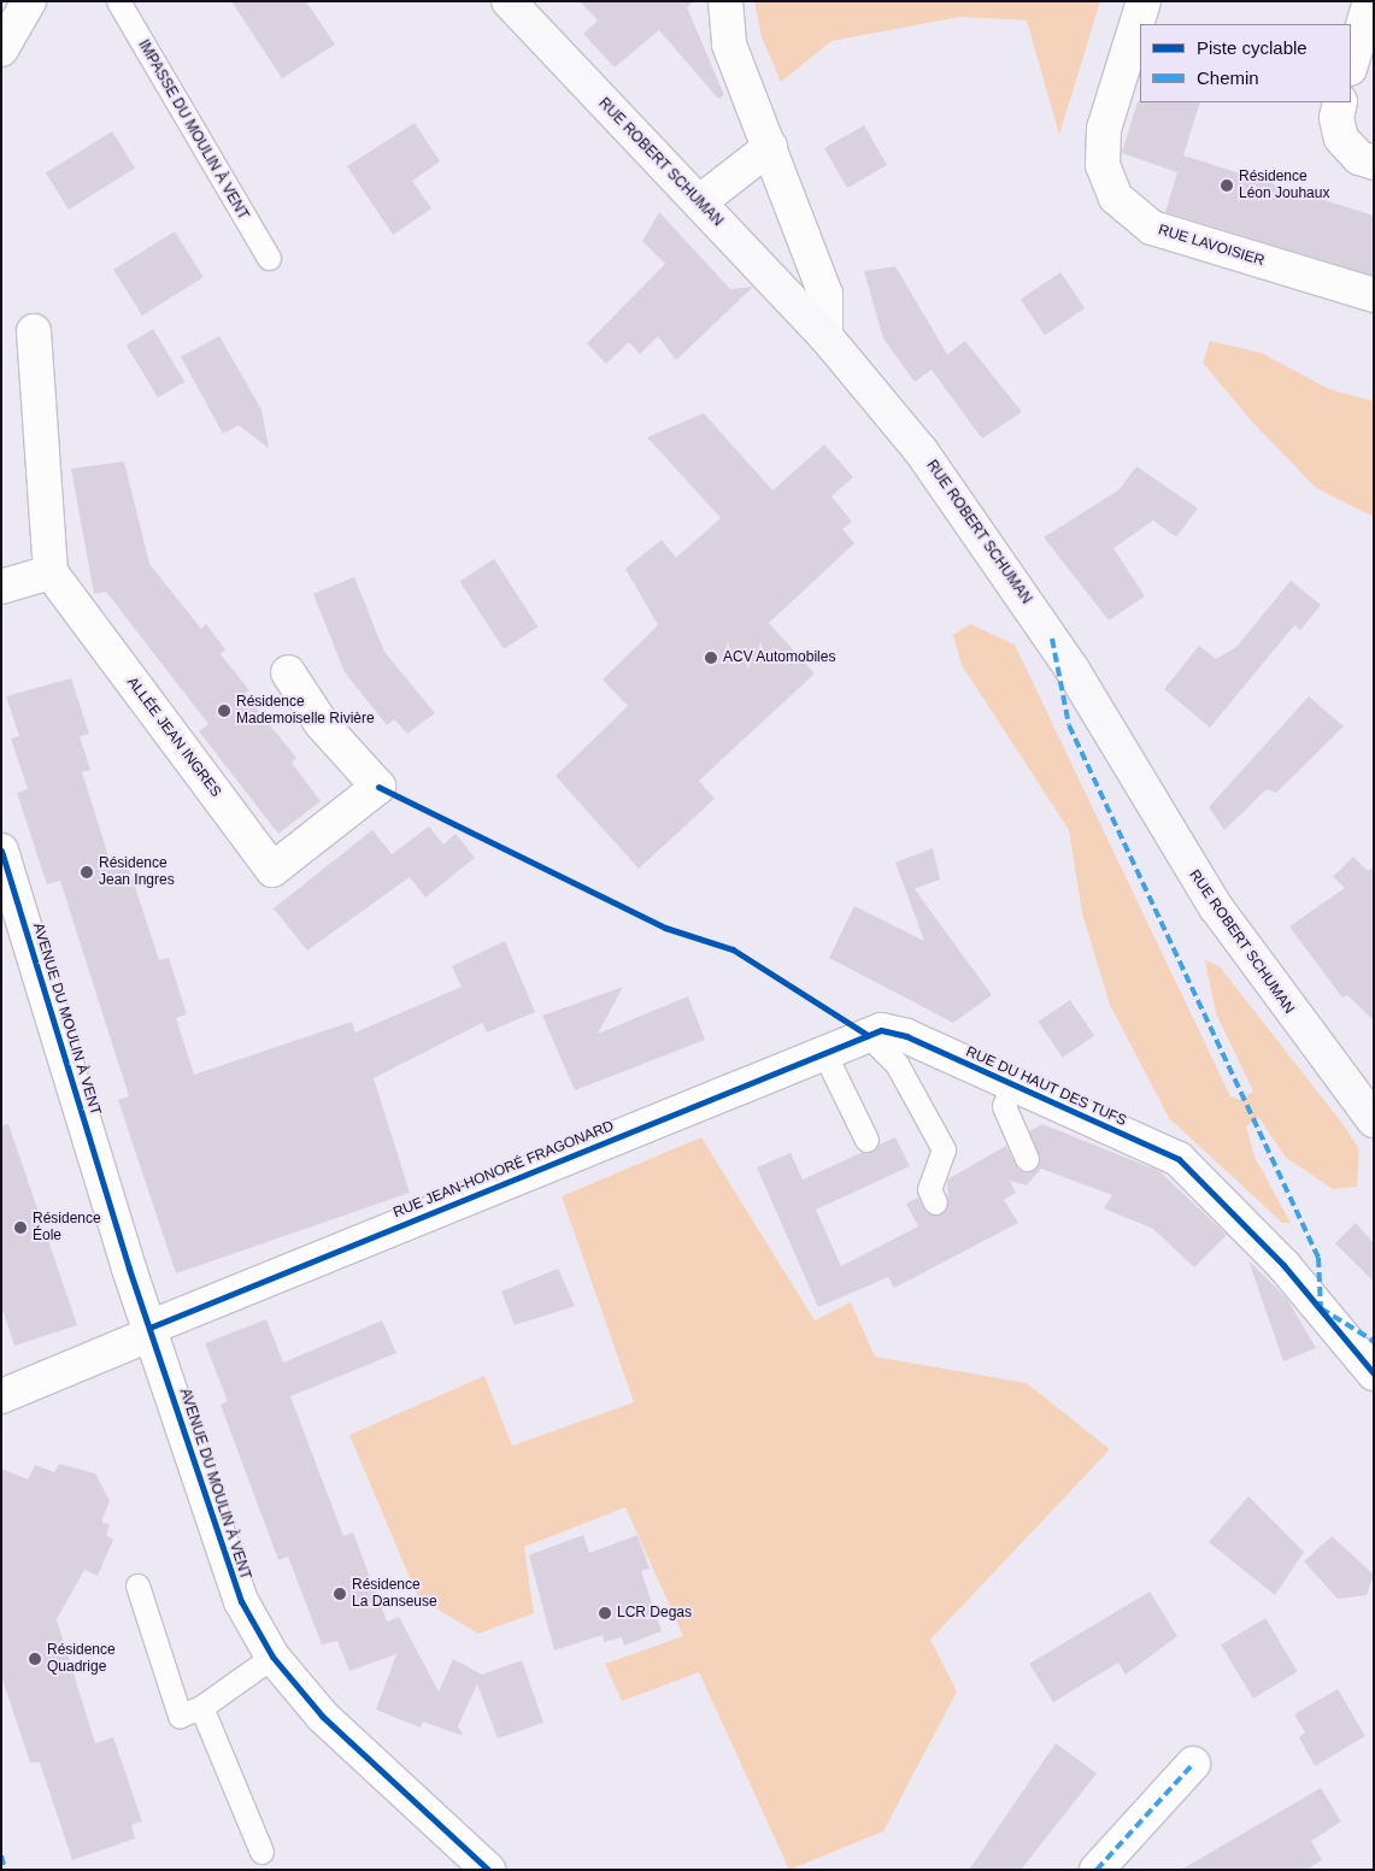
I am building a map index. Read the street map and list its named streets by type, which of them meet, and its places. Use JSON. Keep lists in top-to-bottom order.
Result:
{
  "streets": {
    "main road": ["RUE ROBERT SCHUMAN"],
    "street": [
      "RUE LAVOISIER",
      "ALLÉE JEAN INGRES",
      "AVENUE DU MOULIN À VENT",
      "RUE DU HAUT DES TUFS",
      "RUE JEAN-HONORÉ FRAGONARD"
    ],
    "lane": ["IMPASSE DU MOULIN À VENT"]
  },
  "crossings": [
    ["AVENUE DU MOULIN À VENT", "RUE JEAN-HONORÉ FRAGONARD"],
    ["RUE DU HAUT DES TUFS", "RUE JEAN-HONORÉ FRAGONARD"]
  ],
  "places": [
    "Résidence Léon Jouhaux",
    "ACV Automobiles",
    "Résidence Mademoiselle Rivière",
    "Résidence Jean Ingres",
    "Résidence Éole",
    "Résidence La Danseuse",
    "LCR Degas",
    "Résidence Quadrige"
  ],
  "legend": ["Piste cyclable", "Chemin"]
}
